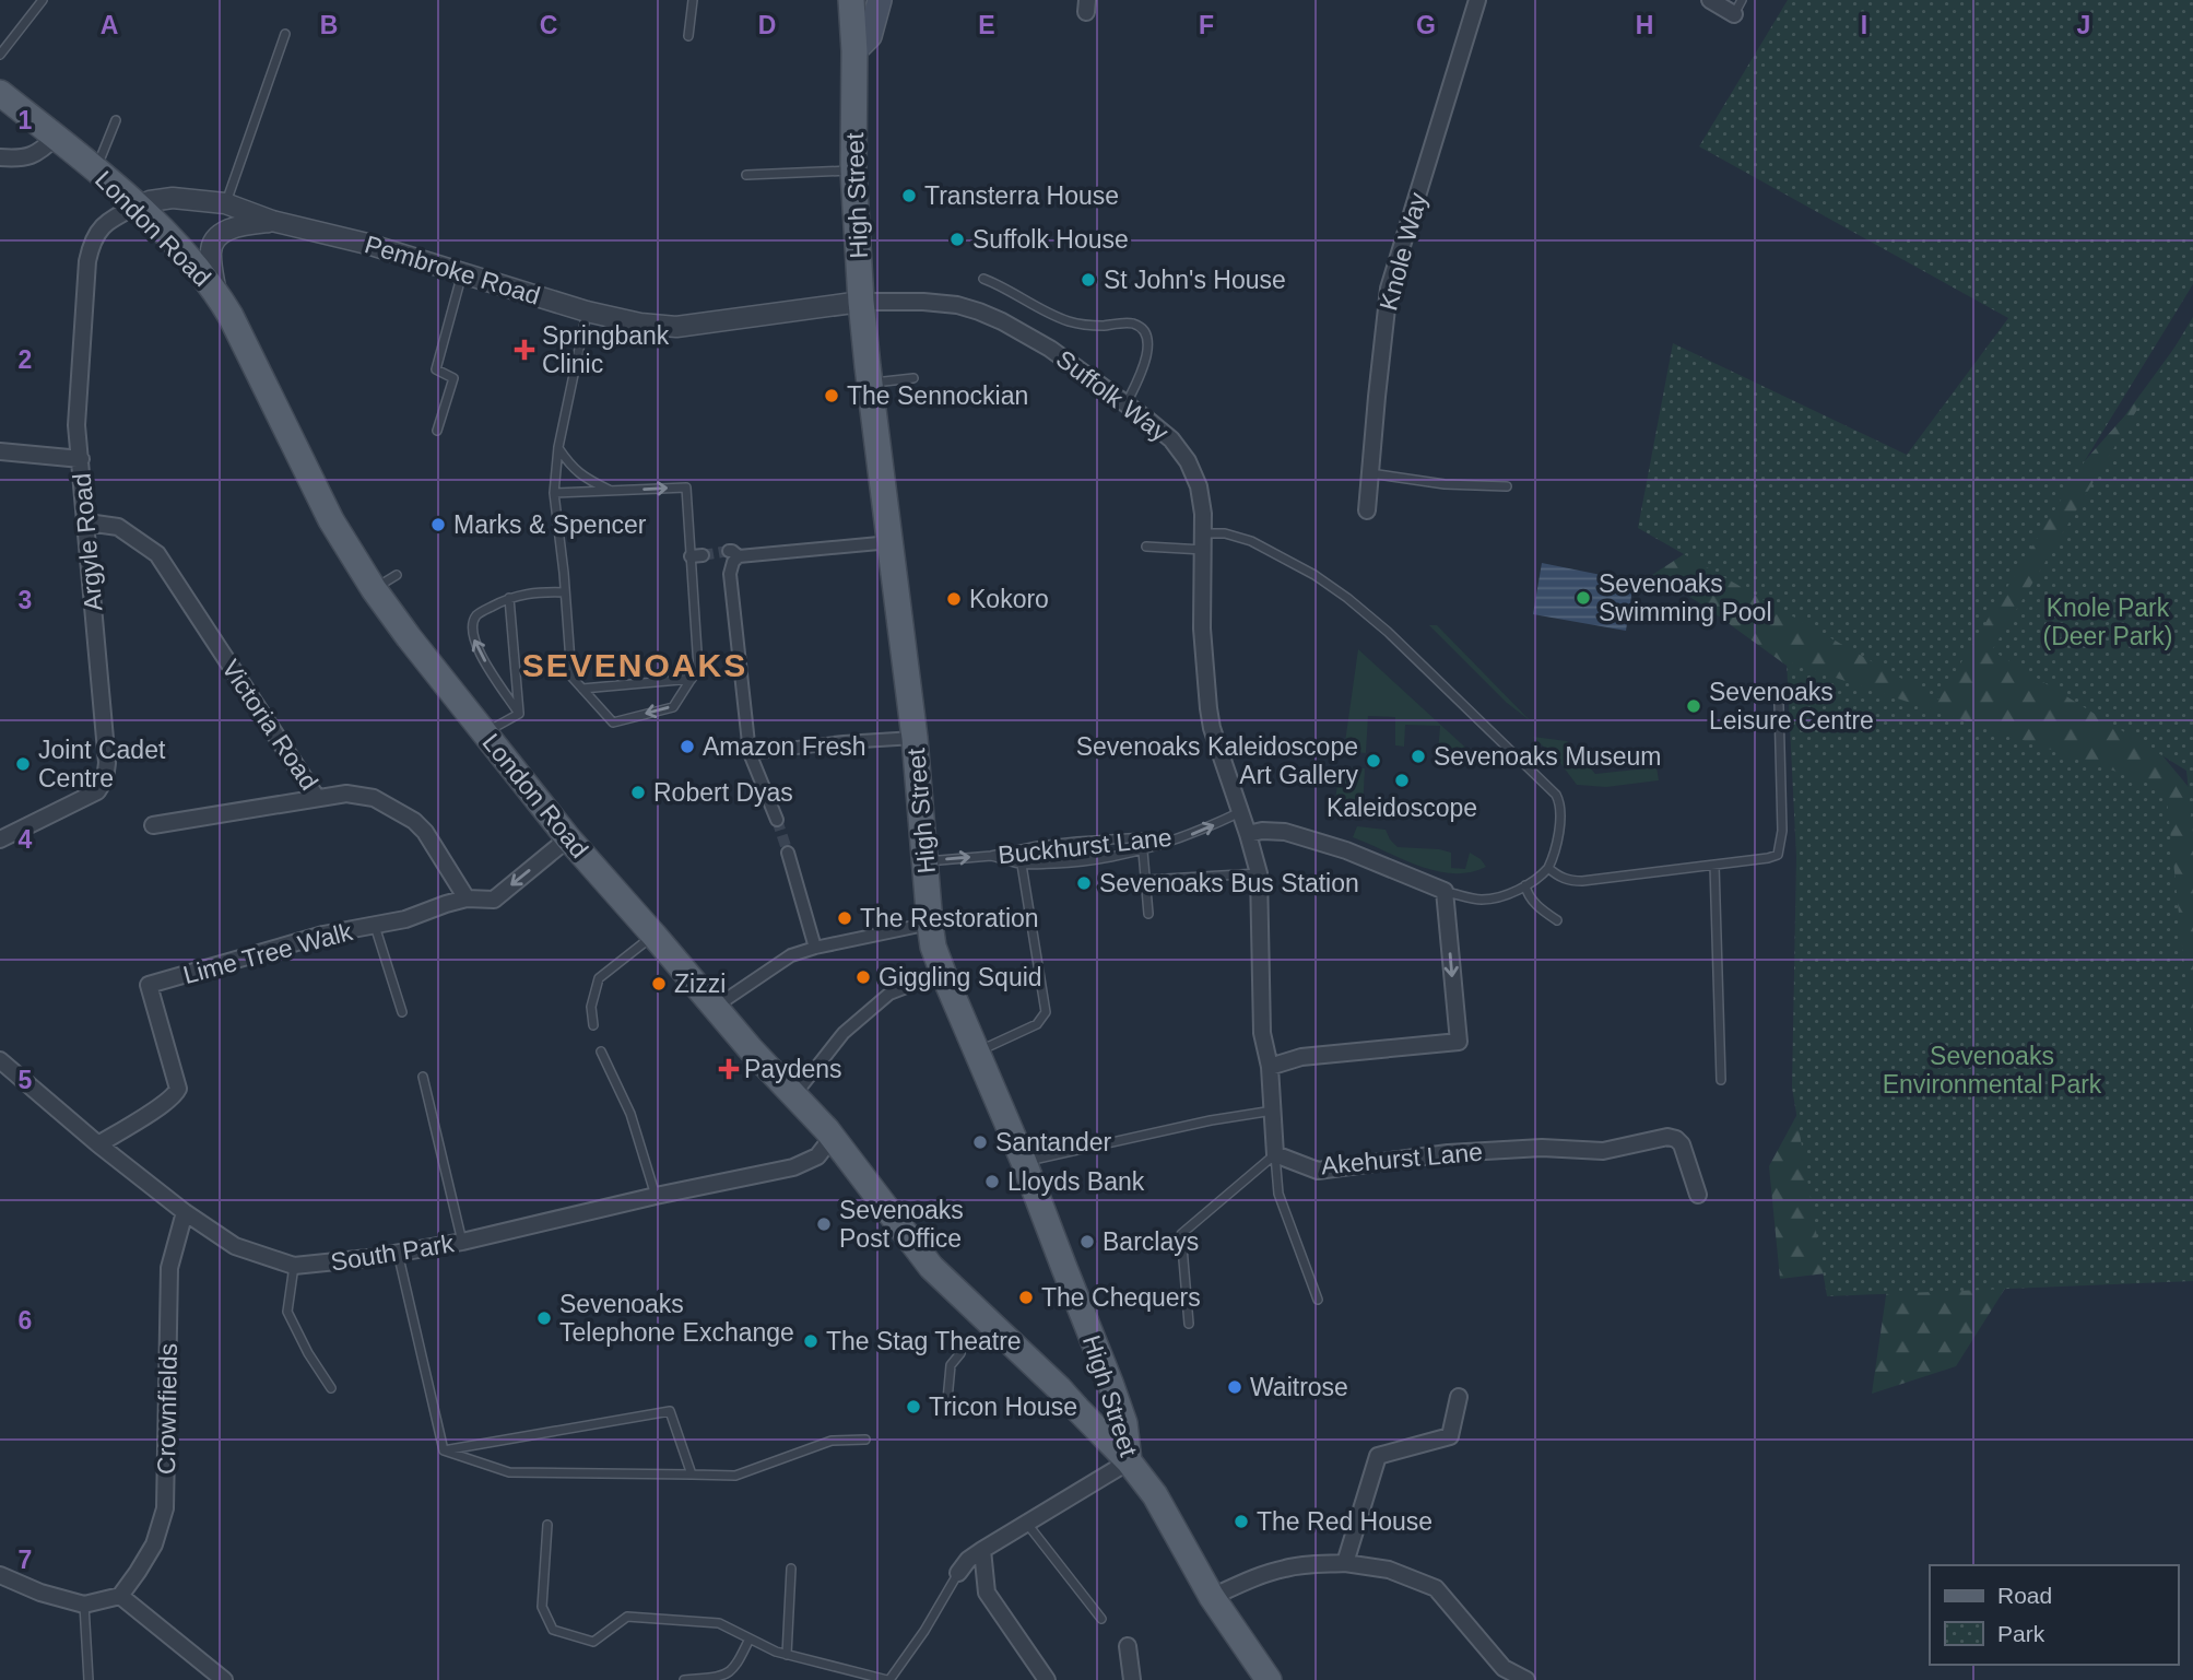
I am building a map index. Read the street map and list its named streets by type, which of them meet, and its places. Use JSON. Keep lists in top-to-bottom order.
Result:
{
  "streets": {
    "main road": ["High Street", "London Road"],
    "street": [
      "Knole Way",
      "Pembroke Road",
      "Suffolk Way",
      "Argyle Road",
      "Victoria Road",
      "Lime Tree Walk",
      "Akehurst Lane",
      "South Park",
      "Crownfields"
    ],
    "lane": ["Buckhurst Lane"]
  },
  "crossings": [
    ["High Street", "London Road"],
    ["High Street", "Pembroke Road"],
    ["High Street", "Suffolk Way"],
    ["High Street", "Buckhurst Lane"],
    ["London Road", "Pembroke Road"],
    ["London Road", "Argyle Road"],
    ["London Road", "Lime Tree Walk"],
    ["London Road", "South Park"],
    ["Pembroke Road", "Suffolk Way"],
    ["Pembroke Road", "Argyle Road"],
    ["Suffolk Way", "Buckhurst Lane"],
    ["Argyle Road", "Victoria Road"],
    ["Victoria Road", "Lime Tree Walk"],
    ["Lime Tree Walk", "South Park"],
    ["South Park", "Crownfields"]
  ],
  "districts": ["SEVENOAKS"],
  "parks": ["Knole Park (Deer Park)", "Sevenoaks Environmental Park"],
  "places": {
    "other": [
      "Transterra House",
      "Suffolk House",
      "St John's House",
      "The Sennockian",
      "Marks & Spencer",
      "Sevenoaks Swimming Pool",
      "Kokoro",
      "Sevenoaks Leisure Centre",
      "Amazon Fresh",
      "Sevenoaks Museum",
      "Sevenoaks Kaleidoscope Art Gallery",
      "Joint Cadet Centre",
      "Kaleidoscope",
      "Robert Dyas",
      "Sevenoaks Bus Station",
      "The Restoration",
      "Giggling Squid",
      "Zizzi",
      "Santander",
      "Lloyds Bank",
      "Sevenoaks Post Office",
      "Barclays",
      "The Chequers",
      "Sevenoaks Telephone Exchange",
      "The Stag Theatre",
      "Waitrose",
      "Tricon House",
      "The Red House"
    ],
    "health": ["Springbank Clinic", "Paydens"]
  },
  "legend": ["Road", "Park"],
  "grid": {
    "columns": [
      "A",
      "B",
      "C",
      "D",
      "E",
      "F",
      "G",
      "H",
      "I",
      "J"
    ],
    "rows": [
      "1",
      "2",
      "3",
      "4",
      "5",
      "6",
      "7"
    ]
  }
}
